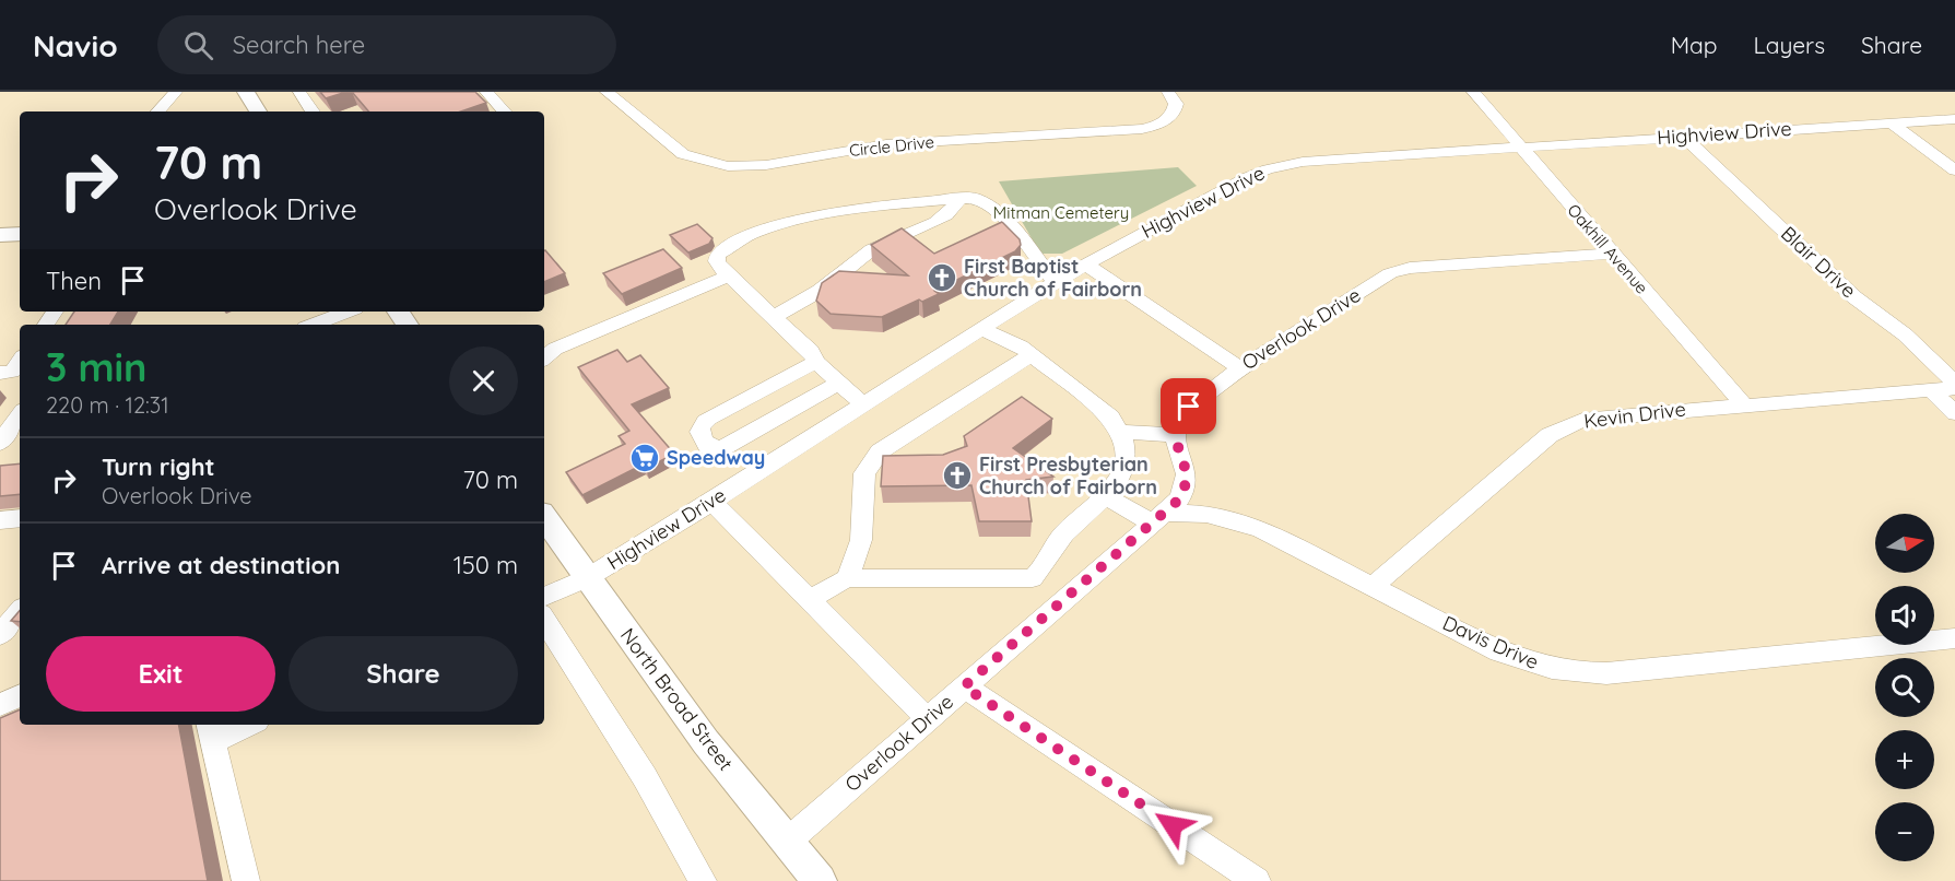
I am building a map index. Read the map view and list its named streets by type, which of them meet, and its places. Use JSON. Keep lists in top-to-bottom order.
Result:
{
  "streets": {
    "main road": ["North Broad Street"],
    "street": [
      "Highview Drive",
      "Circle Drive",
      "Oakhill Avenue",
      "Blair Drive",
      "Overlook Drive",
      "Kevin Drive",
      "Davis Drive"
    ]
  },
  "crossings": [
    ["Highview Drive", "Oakhill Avenue"],
    ["Highview Drive", "Blair Drive"],
    ["Highview Drive", "North Broad Street"],
    ["Oakhill Avenue", "Overlook Drive"],
    ["Oakhill Avenue", "Kevin Drive"],
    ["Overlook Drive", "Davis Drive"],
    ["Overlook Drive", "North Broad Street"],
    ["Kevin Drive", "Davis Drive"]
  ],
  "parks": ["Mitman Cemetery"],
  "places": {
    "church": ["First Baptist Church of Fairborn", "First Presbyterian Church of Fairborn"],
    "supermarket": ["Speedway"]
  },
  "north": "right",
  "page": {
    "header": "Navio",
    "search": "Search here",
    "nav": ["Map", "Layers", "Share"],
    "turn": ["70 m", "Overlook Drive"],
    "then": "Then",
    "heading": ["3 min", "220 m · 12:31"],
    "list": [
      {
        "name": "Turn right",
        "note": "Overlook Drive",
        "value": "70 m"
      },
      {
        "name": "Arrive at destination",
        "value": "150 m"
      }
    ],
    "map_buttons": ["+", "−"],
    "buttons": ["Exit", "Share"]
  }
}
